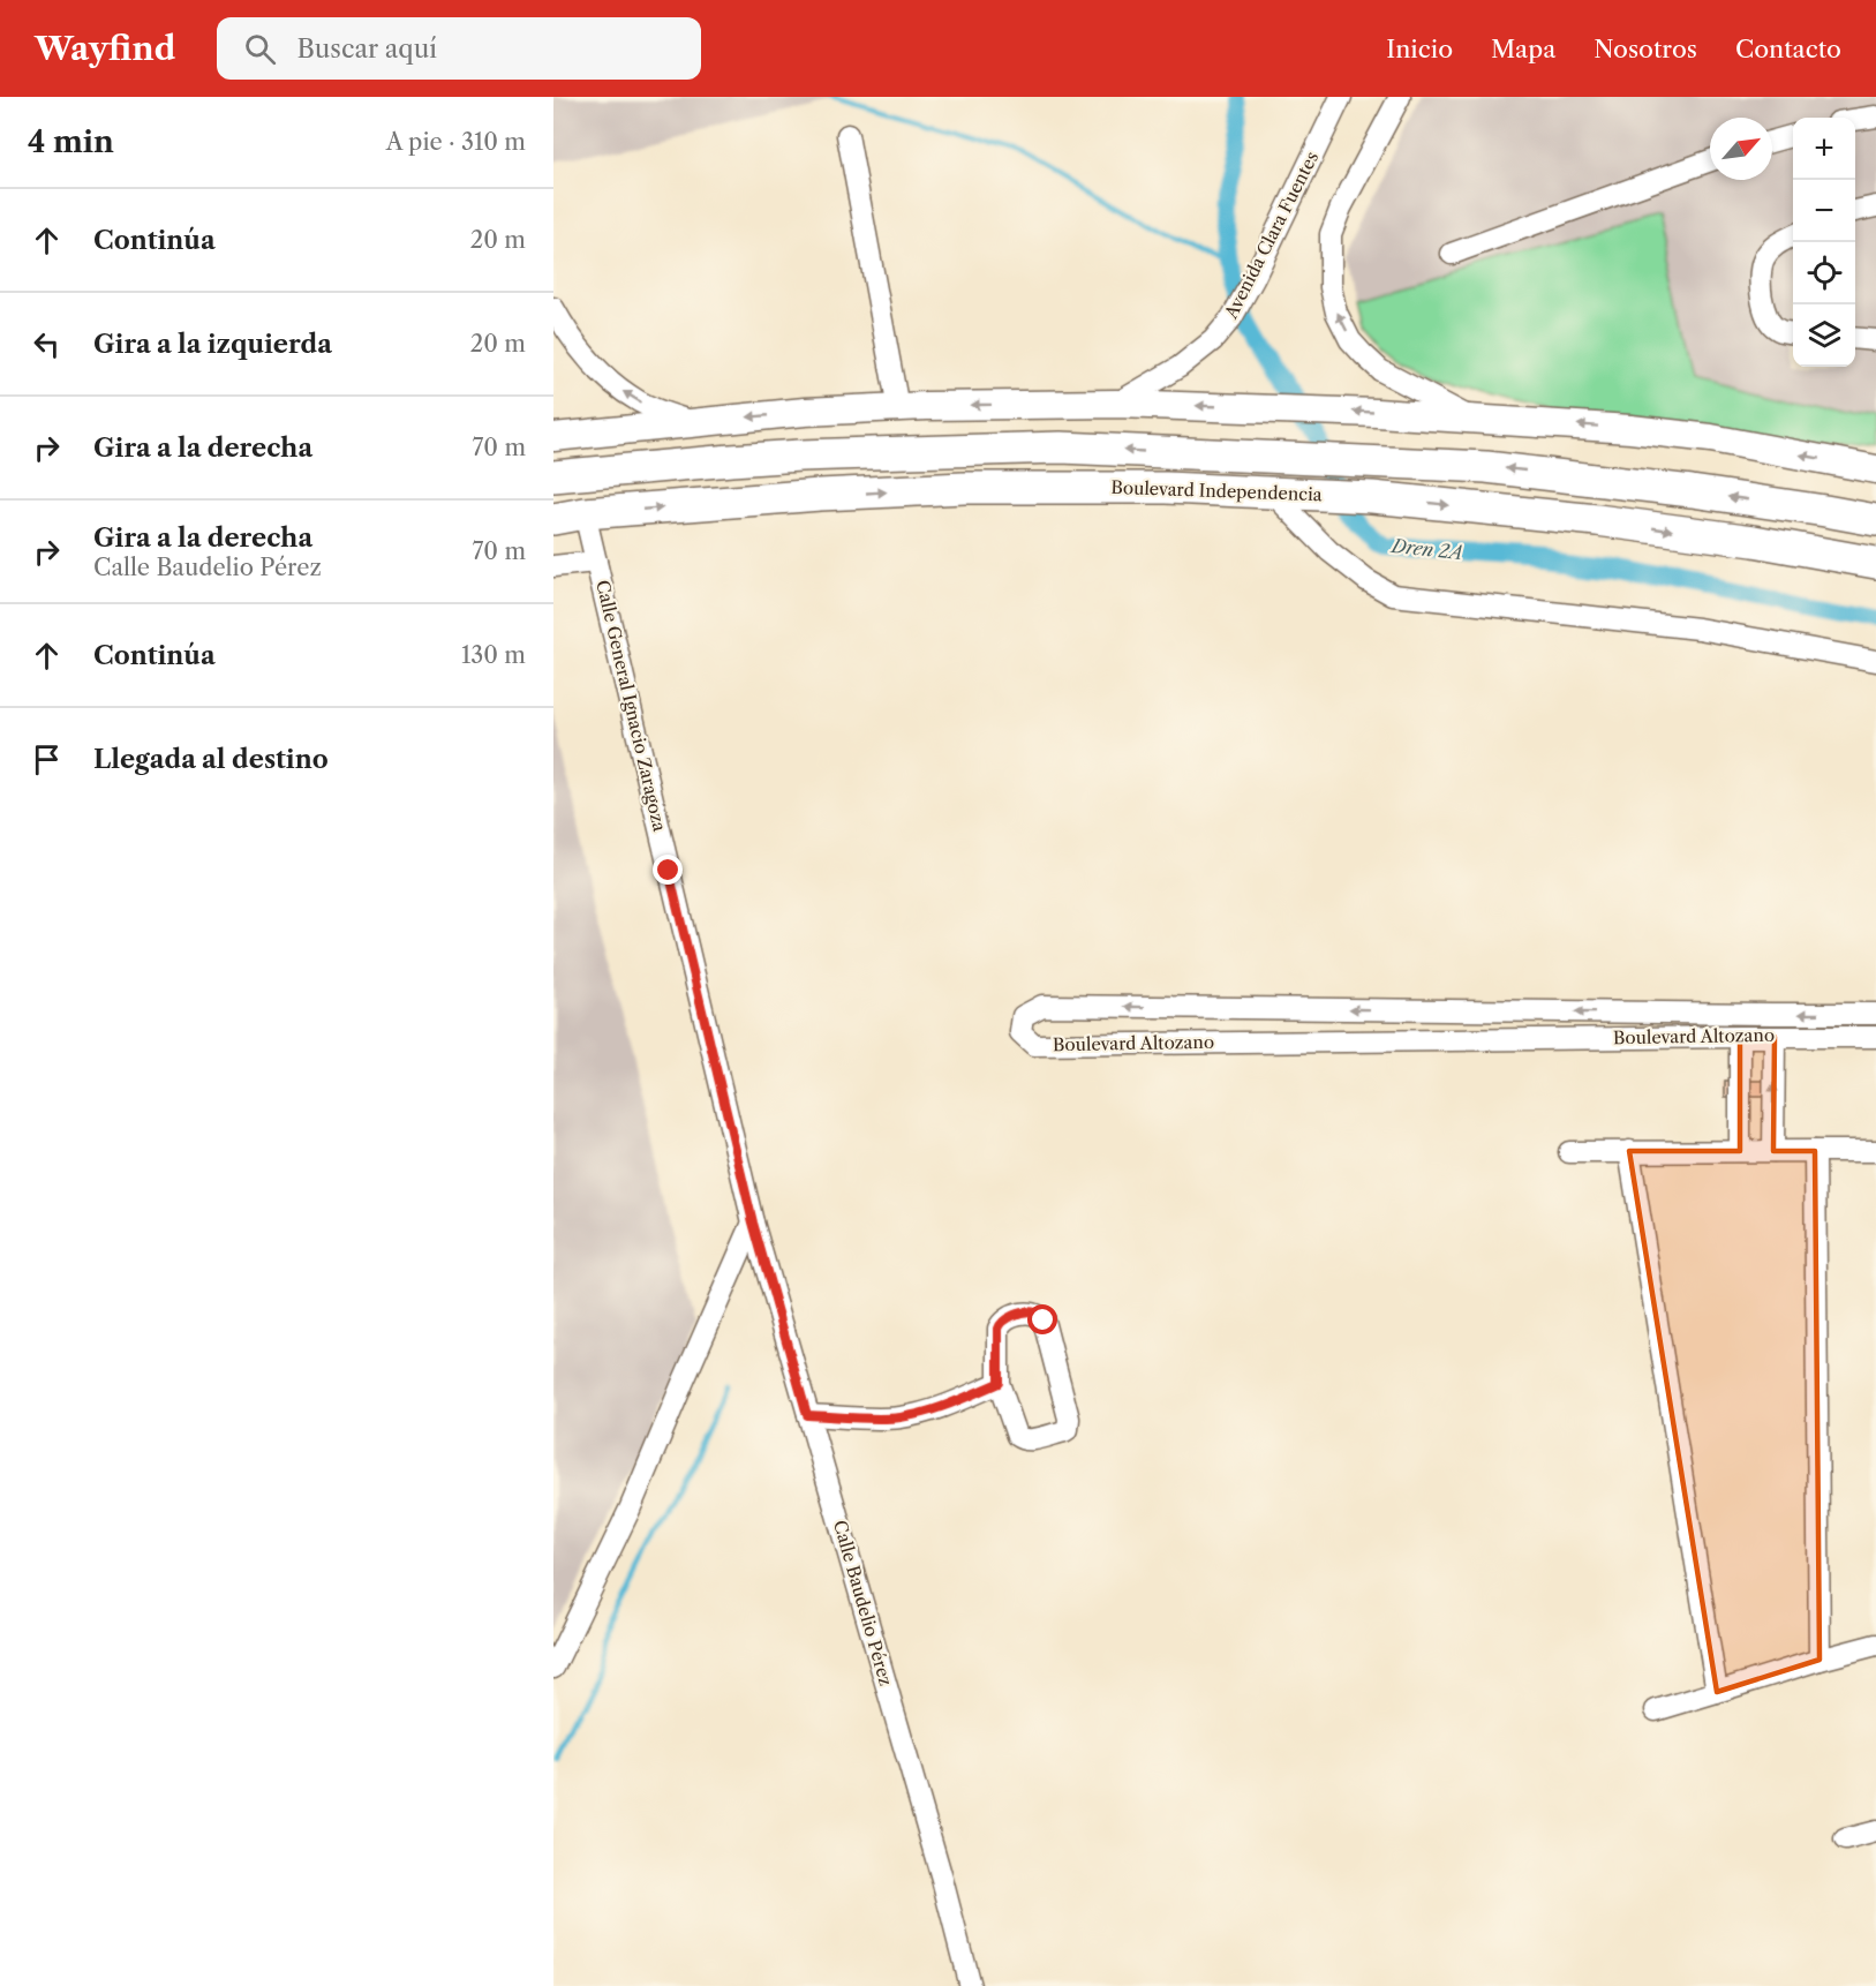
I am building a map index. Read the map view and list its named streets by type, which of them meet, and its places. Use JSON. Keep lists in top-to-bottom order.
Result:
{
  "streets": {
    "highway": ["Boulevard Independencia"],
    "street": [
      "Avenida Clara Fuentes",
      "Calle General Ignacio Zaragoza",
      "Boulevard Altozano",
      "Calle Baudelio Pérez"
    ]
  },
  "crossings": [
    ["Boulevard Independencia", "Calle General Ignacio Zaragoza"],
    ["Calle General Ignacio Zaragoza", "Calle Baudelio Pérez"]
  ],
  "water": ["Dren 2A"],
  "north": "top right",
  "page": {
    "header": "Wayfind",
    "search": "Buscar aquí",
    "nav": [
      "Inicio",
      "Mapa",
      "Nosotros",
      "Contacto"
    ],
    "heading": ["4 min", "A pie · 310 m"],
    "map_buttons": ["+", "−"],
    "list": [
      ["Continúa", "20 m"],
      ["Gira a la izquierda", "20 m"],
      ["Gira a la derecha", "70 m"],
      ["Gira a la derecha", "Calle Baudelio Pérez", "70 m"],
      ["Continúa", "130 m"],
      "Llegada al destino"
    ]
  }
}
